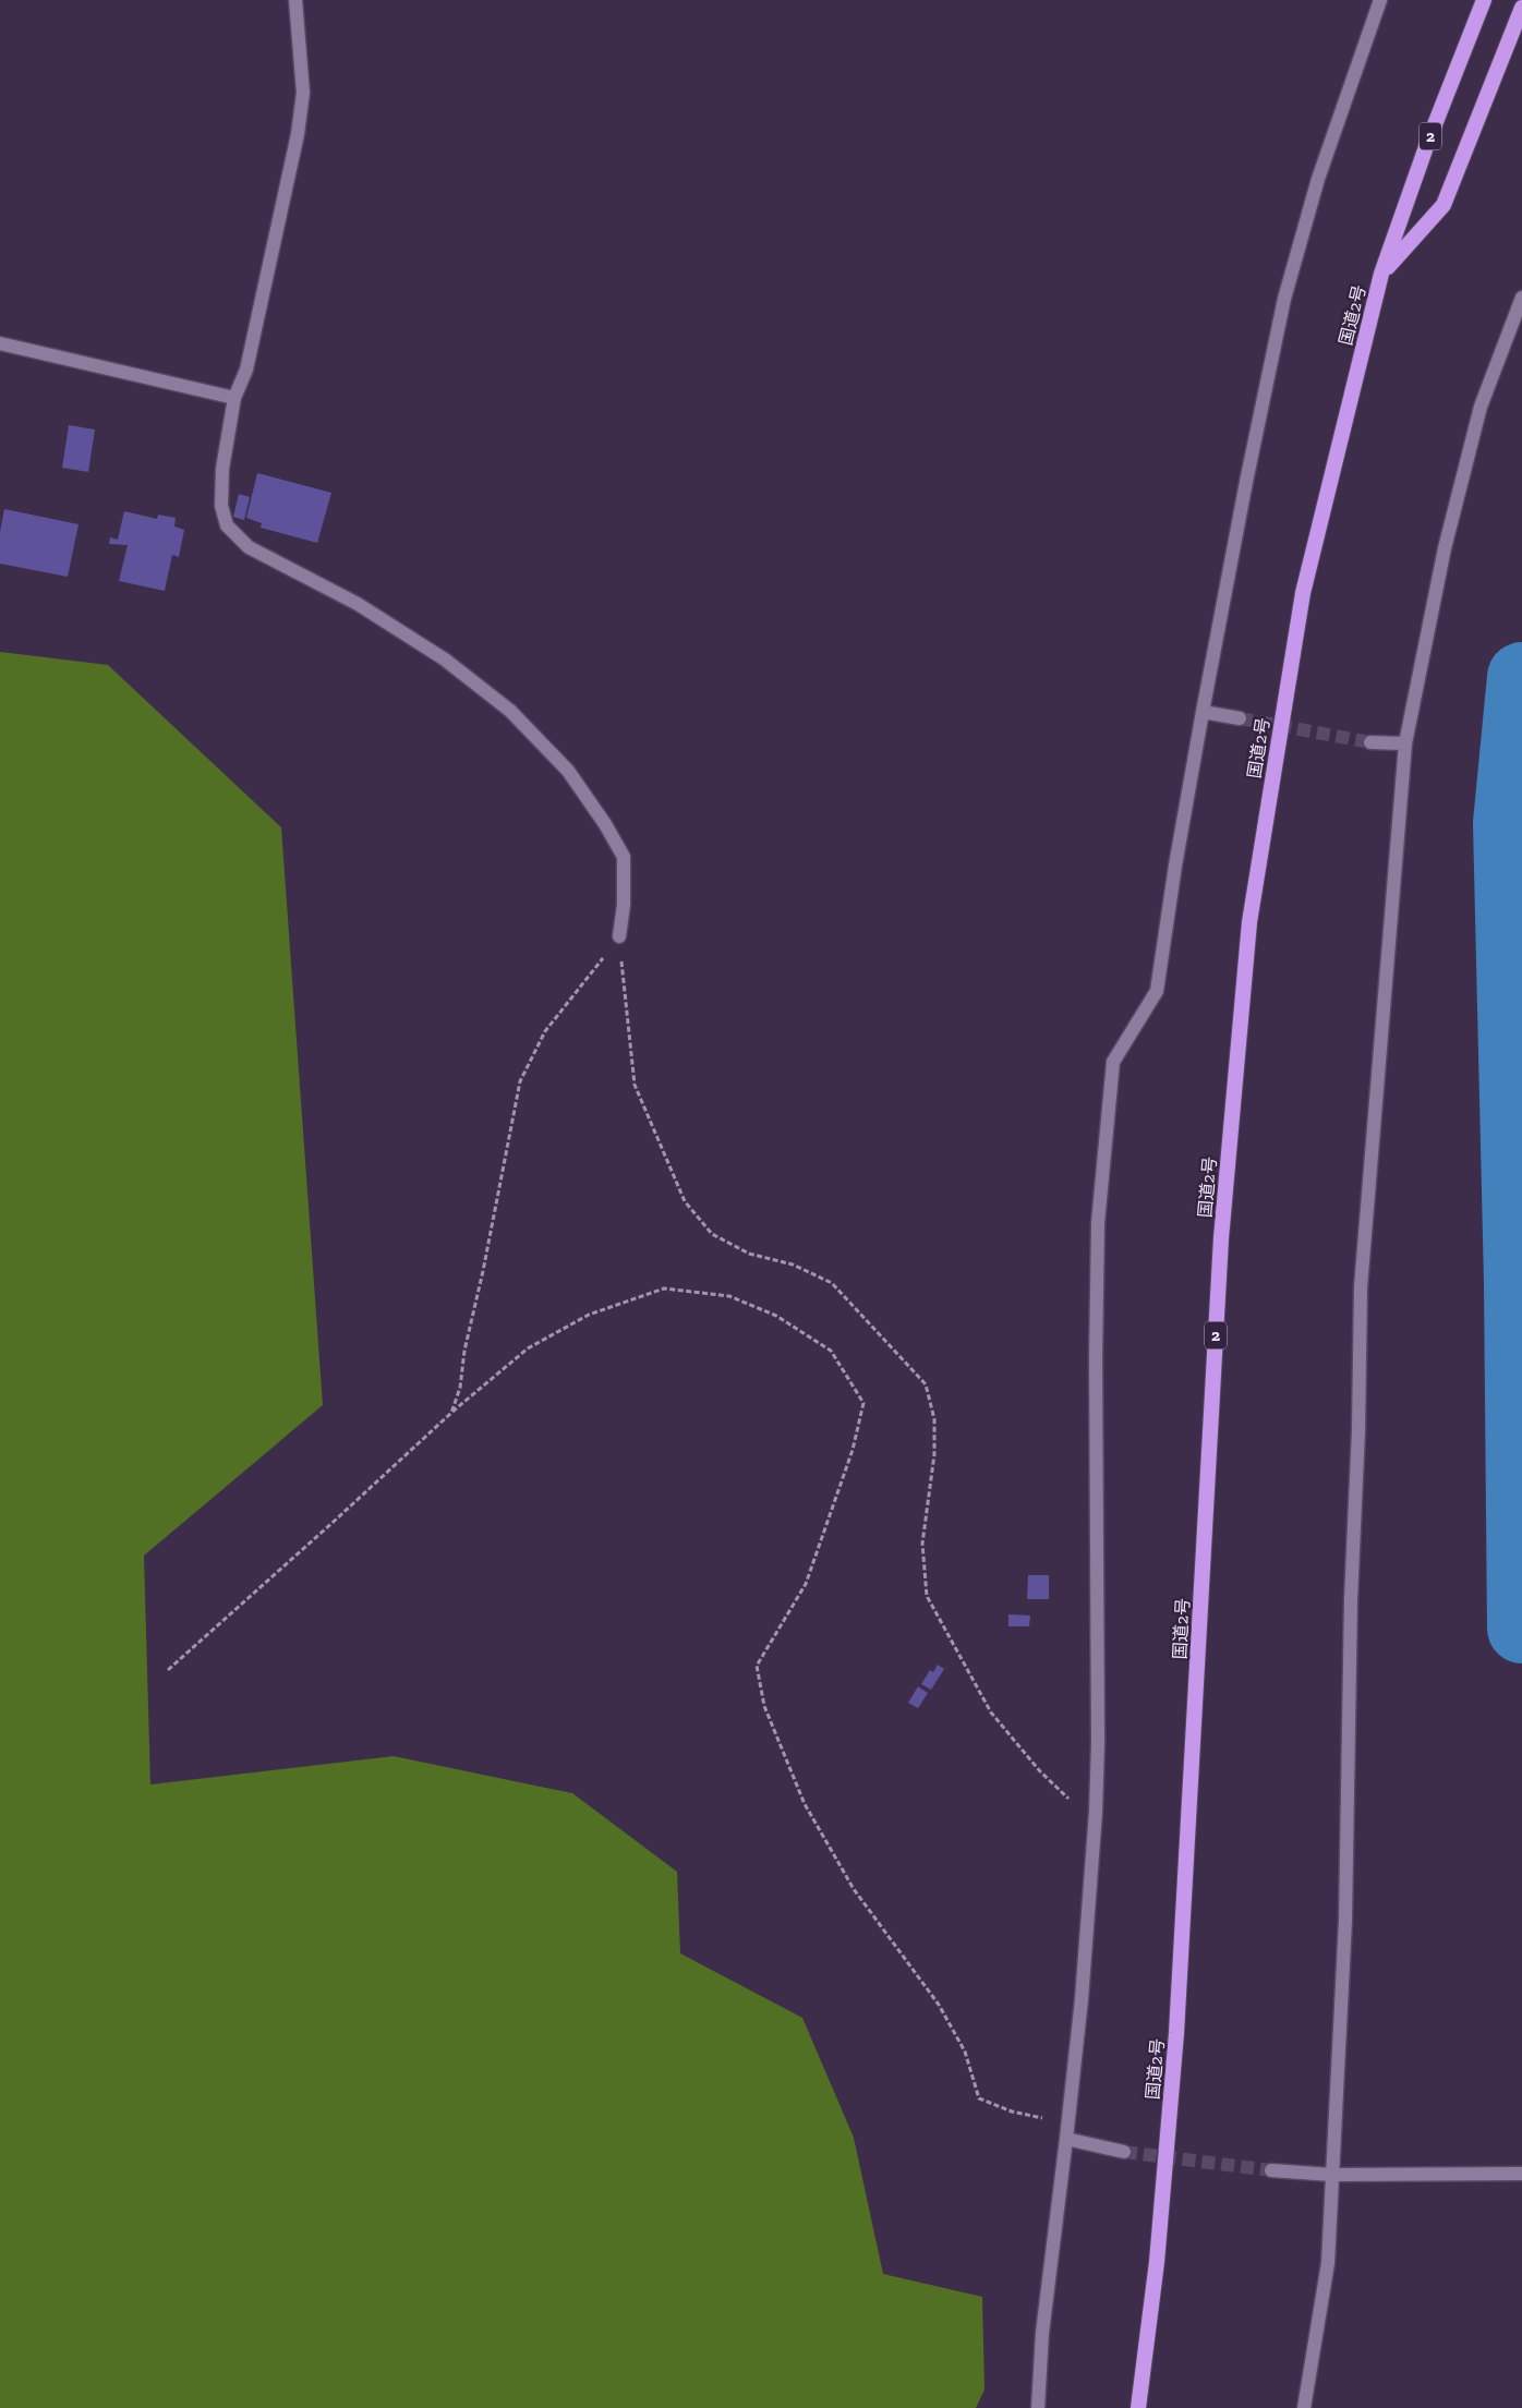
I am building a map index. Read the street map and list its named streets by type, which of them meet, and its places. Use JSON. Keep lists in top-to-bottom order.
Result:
{
  "streets": {
    "highway": ["2", "国道2号"]
  }
}
